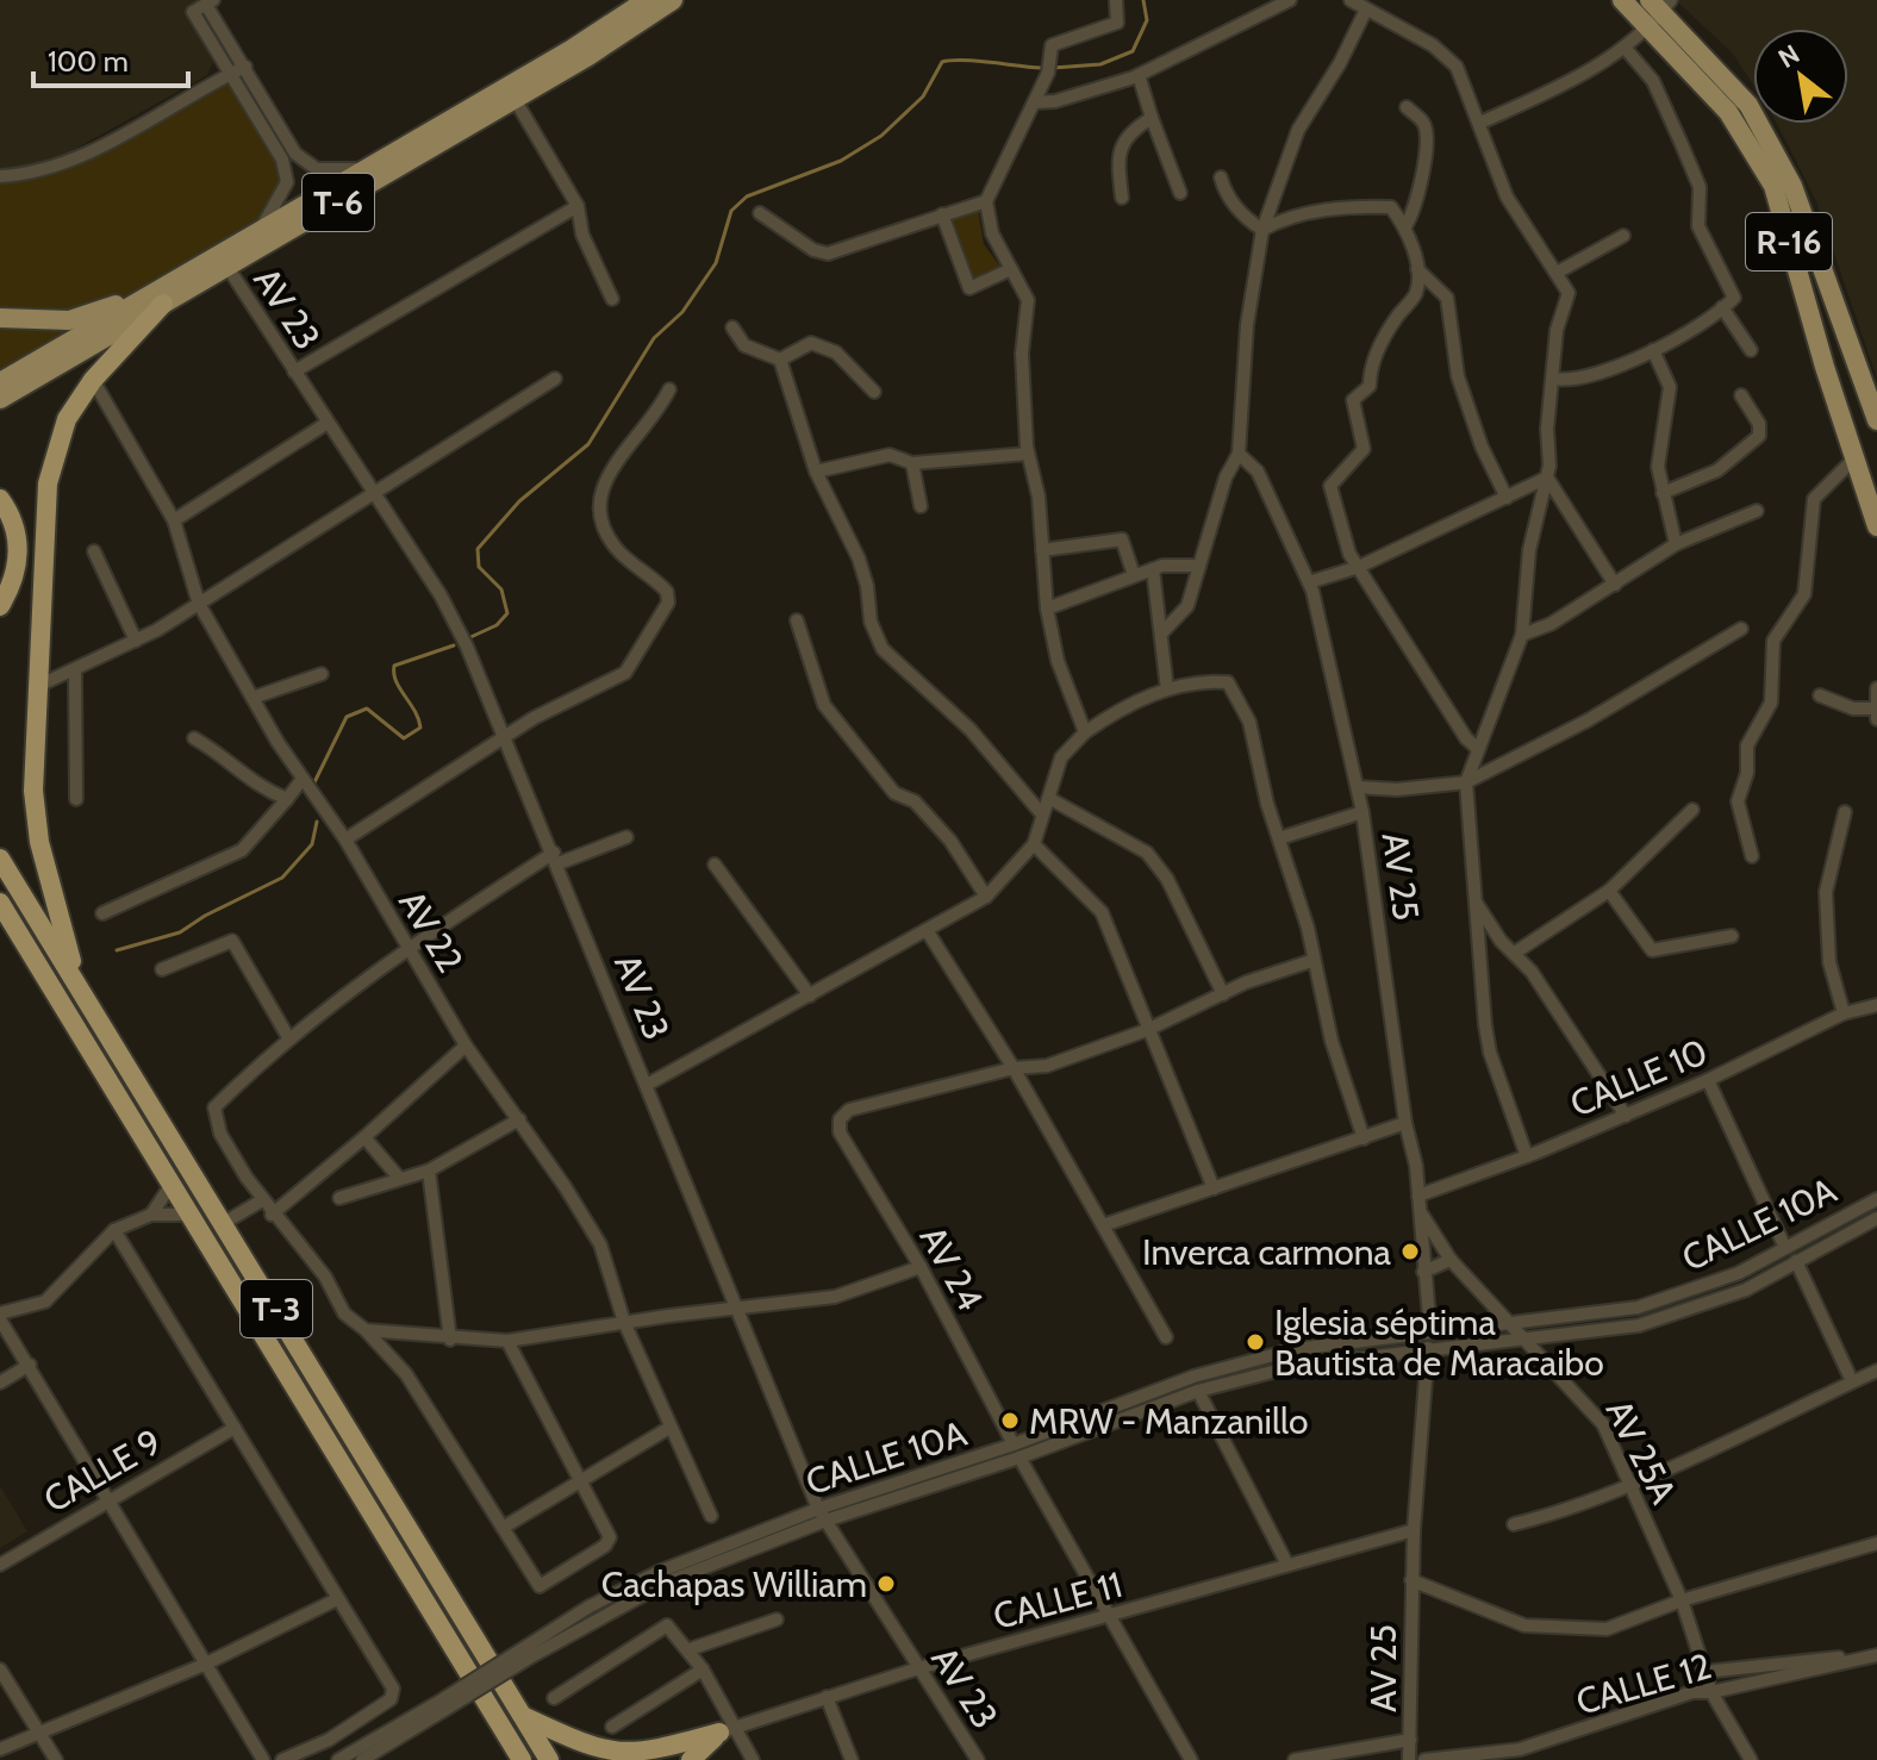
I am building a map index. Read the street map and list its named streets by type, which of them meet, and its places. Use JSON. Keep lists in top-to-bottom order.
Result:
{
  "streets": {
    "highway": ["T-3"],
    "main road": ["T-6", "R-16"],
    "street": [
      "AV 23",
      "AV 25",
      "AV 22",
      "CALLE 10",
      "CALLE 10A",
      "AV 24",
      "AV 25A",
      "CALLE 9",
      "CALLE 11",
      "CALLE 12"
    ]
  },
  "crossings": [
    ["T-6", "AV 23"],
    ["AV 23", "CALLE 10A"],
    ["AV 23", "CALLE 11"],
    ["AV 25", "CALLE 10"],
    ["AV 25", "CALLE 10A"],
    ["AV 25", "AV 25A"],
    ["AV 25", "CALLE 11"],
    ["CALLE 10", "AV 25A"],
    ["CALLE 10A", "AV 24"],
    ["CALLE 10A", "AV 25A"],
    ["AV 25A", "CALLE 12"]
  ],
  "places": [
    "Inverca carmona",
    "Iglesia séptima Bautista de Maracaibo",
    "MRW - Manzanillo",
    "Cachapas William"
  ],
  "scale_bar": "100 m",
  "north": "top left"
}
